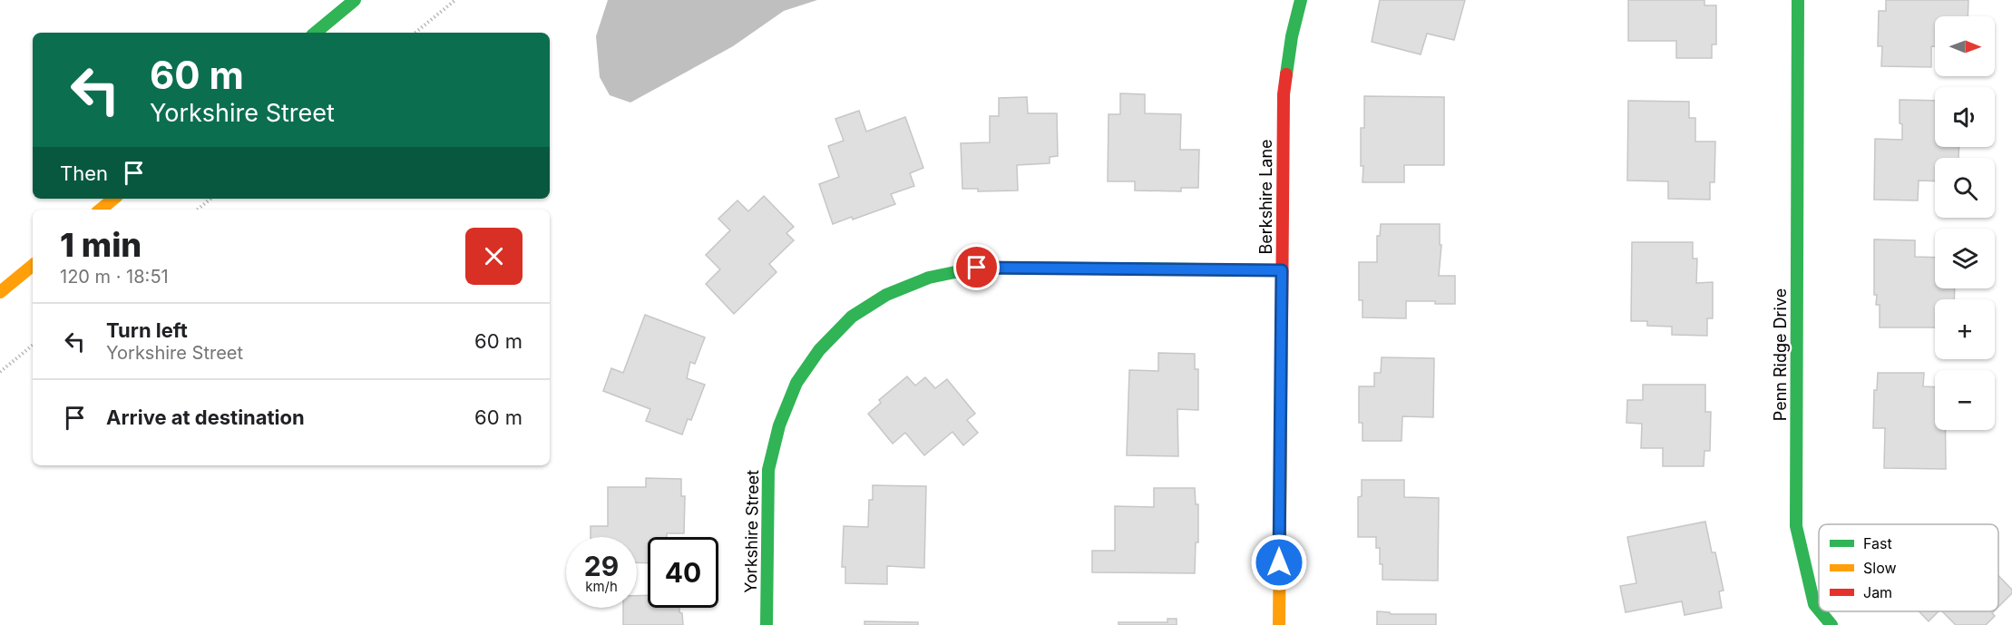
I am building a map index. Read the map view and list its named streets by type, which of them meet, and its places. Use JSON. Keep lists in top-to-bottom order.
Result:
{
  "streets": {
    "street": ["Berkshire Lane", "Penn Ridge Drive", "Yorkshire Street"]
  },
  "crossings": [
    ["Berkshire Lane", "Yorkshire Street"]
  ],
  "legend": ["Fast", "Slow", "Jam"],
  "north": "right",
  "page": {
    "map_buttons": ["+", "−"],
    "turn": ["60 m", "Yorkshire Street"],
    "then": "Then",
    "heading": ["1 min", "120 m · 18:51"],
    "list": [
      {
        "name": "Turn left",
        "note": "Yorkshire Street",
        "value": "60 m"
      },
      {
        "name": "Arrive at destination",
        "value": "60 m"
      }
    ],
    "speed": "29 km/h",
    "limit": "40"
  }
}
